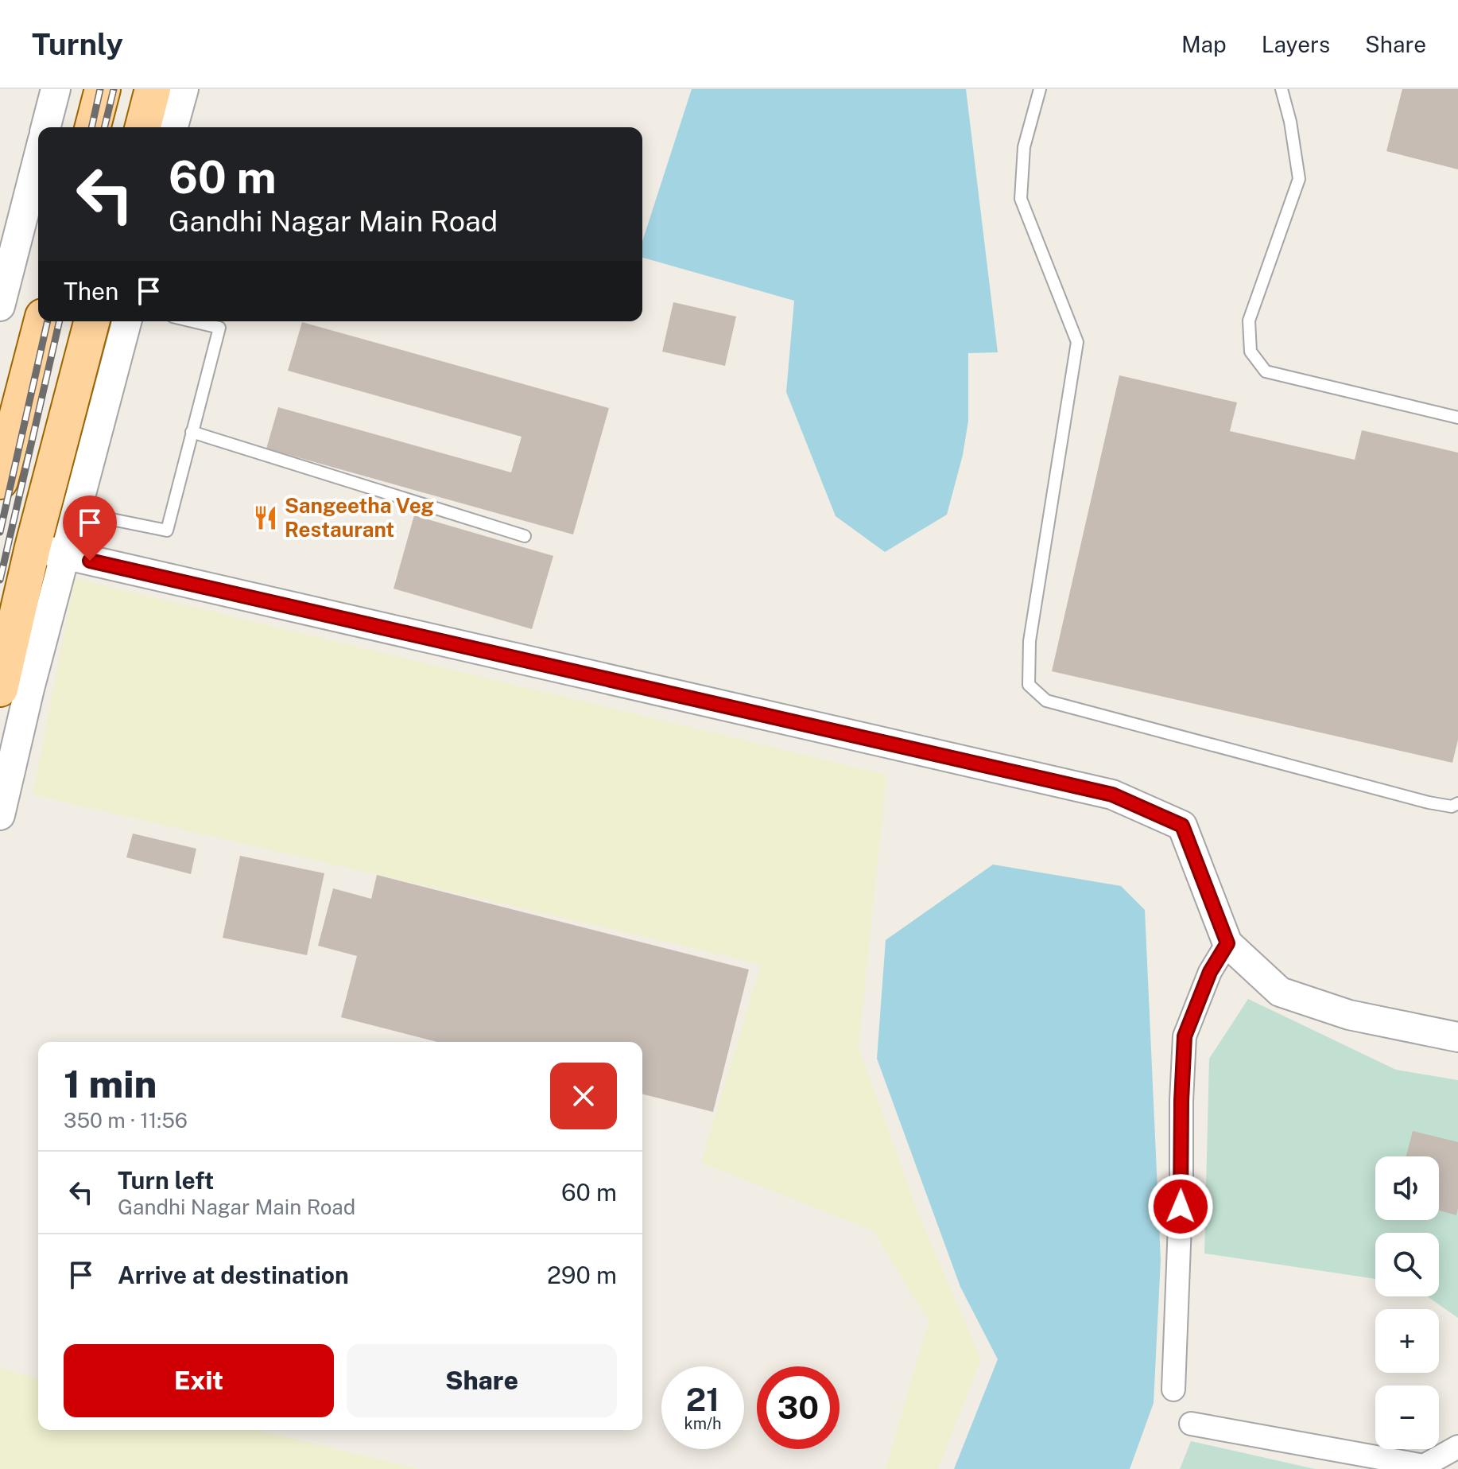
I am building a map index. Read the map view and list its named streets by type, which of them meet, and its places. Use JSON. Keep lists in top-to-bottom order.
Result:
{
  "places": {
    "restaurant": ["Sangeetha Veg Restaurant"]
  },
  "page": {
    "header": "Turnly",
    "nav": ["Map", "Layers", "Share"],
    "turn": ["60 m", "Gandhi Nagar Main Road"],
    "then": "Then",
    "heading": ["1 min", "350 m · 11:56"],
    "list": [
      {
        "name": "Turn left",
        "note": "Gandhi Nagar Main Road",
        "value": "60 m"
      },
      {
        "name": "Arrive at destination",
        "value": "290 m"
      }
    ],
    "map_buttons": ["+", "−"],
    "buttons": ["Exit", "Share"],
    "speed": "21 km/h",
    "limit": "30"
  }
}
